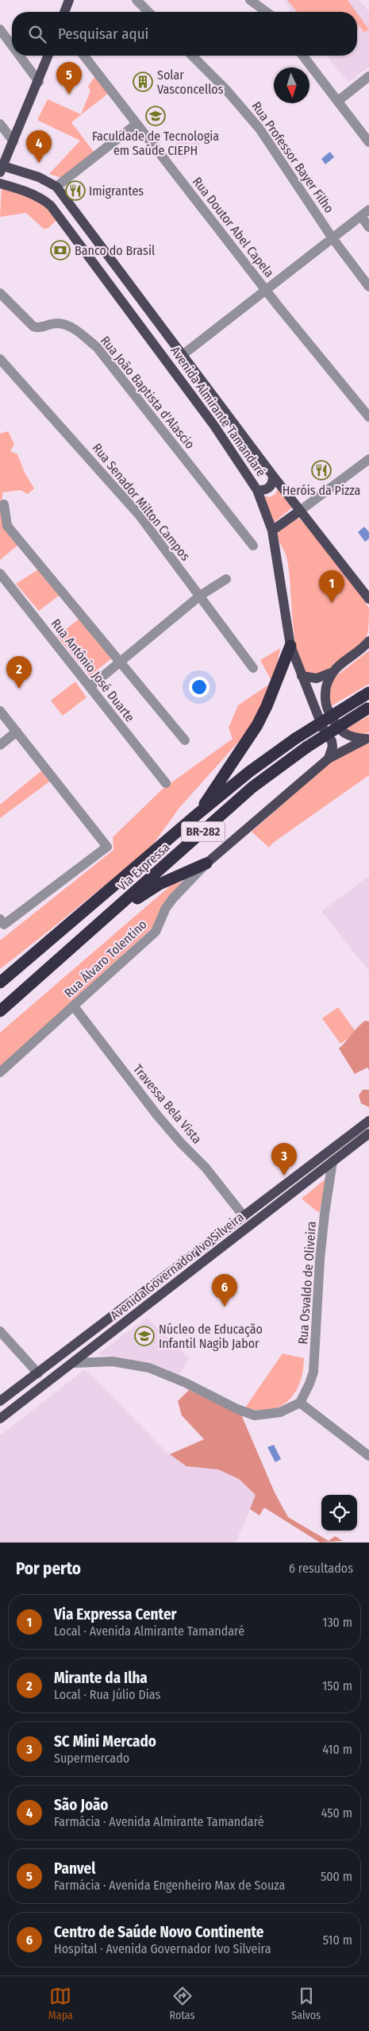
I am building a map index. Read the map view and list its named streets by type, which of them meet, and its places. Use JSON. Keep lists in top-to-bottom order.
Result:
{
  "streets": {
    "highway": ["BR-282", "Via Expressa"],
    "main road": ["Avenida Almirante Tamandaré", "Rua Álvaro Tolentino", "Avenida Governador Ivo Silveira"],
    "street": [
      "Rua Professor Bayer Filho",
      "Rua Doutor Abel Capela",
      "Rua João Baptista d'Alascio",
      "Rua Senador Milton Campos",
      "Rua Antônio José Duarte",
      "Travessa Bela Vista",
      "Rua Osvaldo de Oliveira"
    ]
  },
  "crossings": [
    ["Avenida Almirante Tamandaré", "Rua Álvaro Tolentino"],
    ["Rua Álvaro Tolentino", "Travessa Bela Vista"],
    ["Travessa Bela Vista", "Avenida Governador Ivo Silveira"],
    ["Avenida Governador Ivo Silveira", "Rua Osvaldo de Oliveira"]
  ],
  "places": {
    "building": ["Solar Vasconcellos"],
    "school or university": ["Faculdade de Tecnologia em Saúde CIEPH", "Núcleo de Educação Infantil Nagib Jabor"],
    "restaurant": ["Imigrantes", "Heróis da Pizza"],
    "bank": ["Banco do Brasil"]
  },
  "north": "bottom",
  "page": {
    "search": "Pesquisar aqui",
    "pins": [
      "5",
      "4",
      "1",
      "2",
      "3",
      "6"
    ],
    "heading": ["Por perto", "6 resultados"],
    "list": [
      {
        "mark": "1",
        "name": "Via Expressa Center",
        "note": "Local · Avenida Almirante Tamandaré",
        "value": "130 m"
      },
      {
        "mark": "2",
        "name": "Mirante da Ilha",
        "note": "Local · Rua Júlio Dias",
        "value": "150 m"
      },
      {
        "mark": "3",
        "name": "SC Mini Mercado",
        "note": "Supermercado",
        "value": "410 m"
      },
      {
        "mark": "4",
        "name": "São João",
        "note": "Farmácia · Avenida Almirante Tamandaré",
        "value": "450 m"
      },
      {
        "mark": "5",
        "name": "Panvel",
        "note": "Farmácia · Avenida Engenheiro Max de Souza",
        "value": "500 m"
      },
      {
        "mark": "6",
        "name": "Centro de Saúde Novo Continente",
        "note": "Hospital · Avenida Governador Ivo Silveira",
        "value": "510 m"
      }
    ],
    "nav": ["Mapa", "Rotas", "Salvos"]
  }
}
